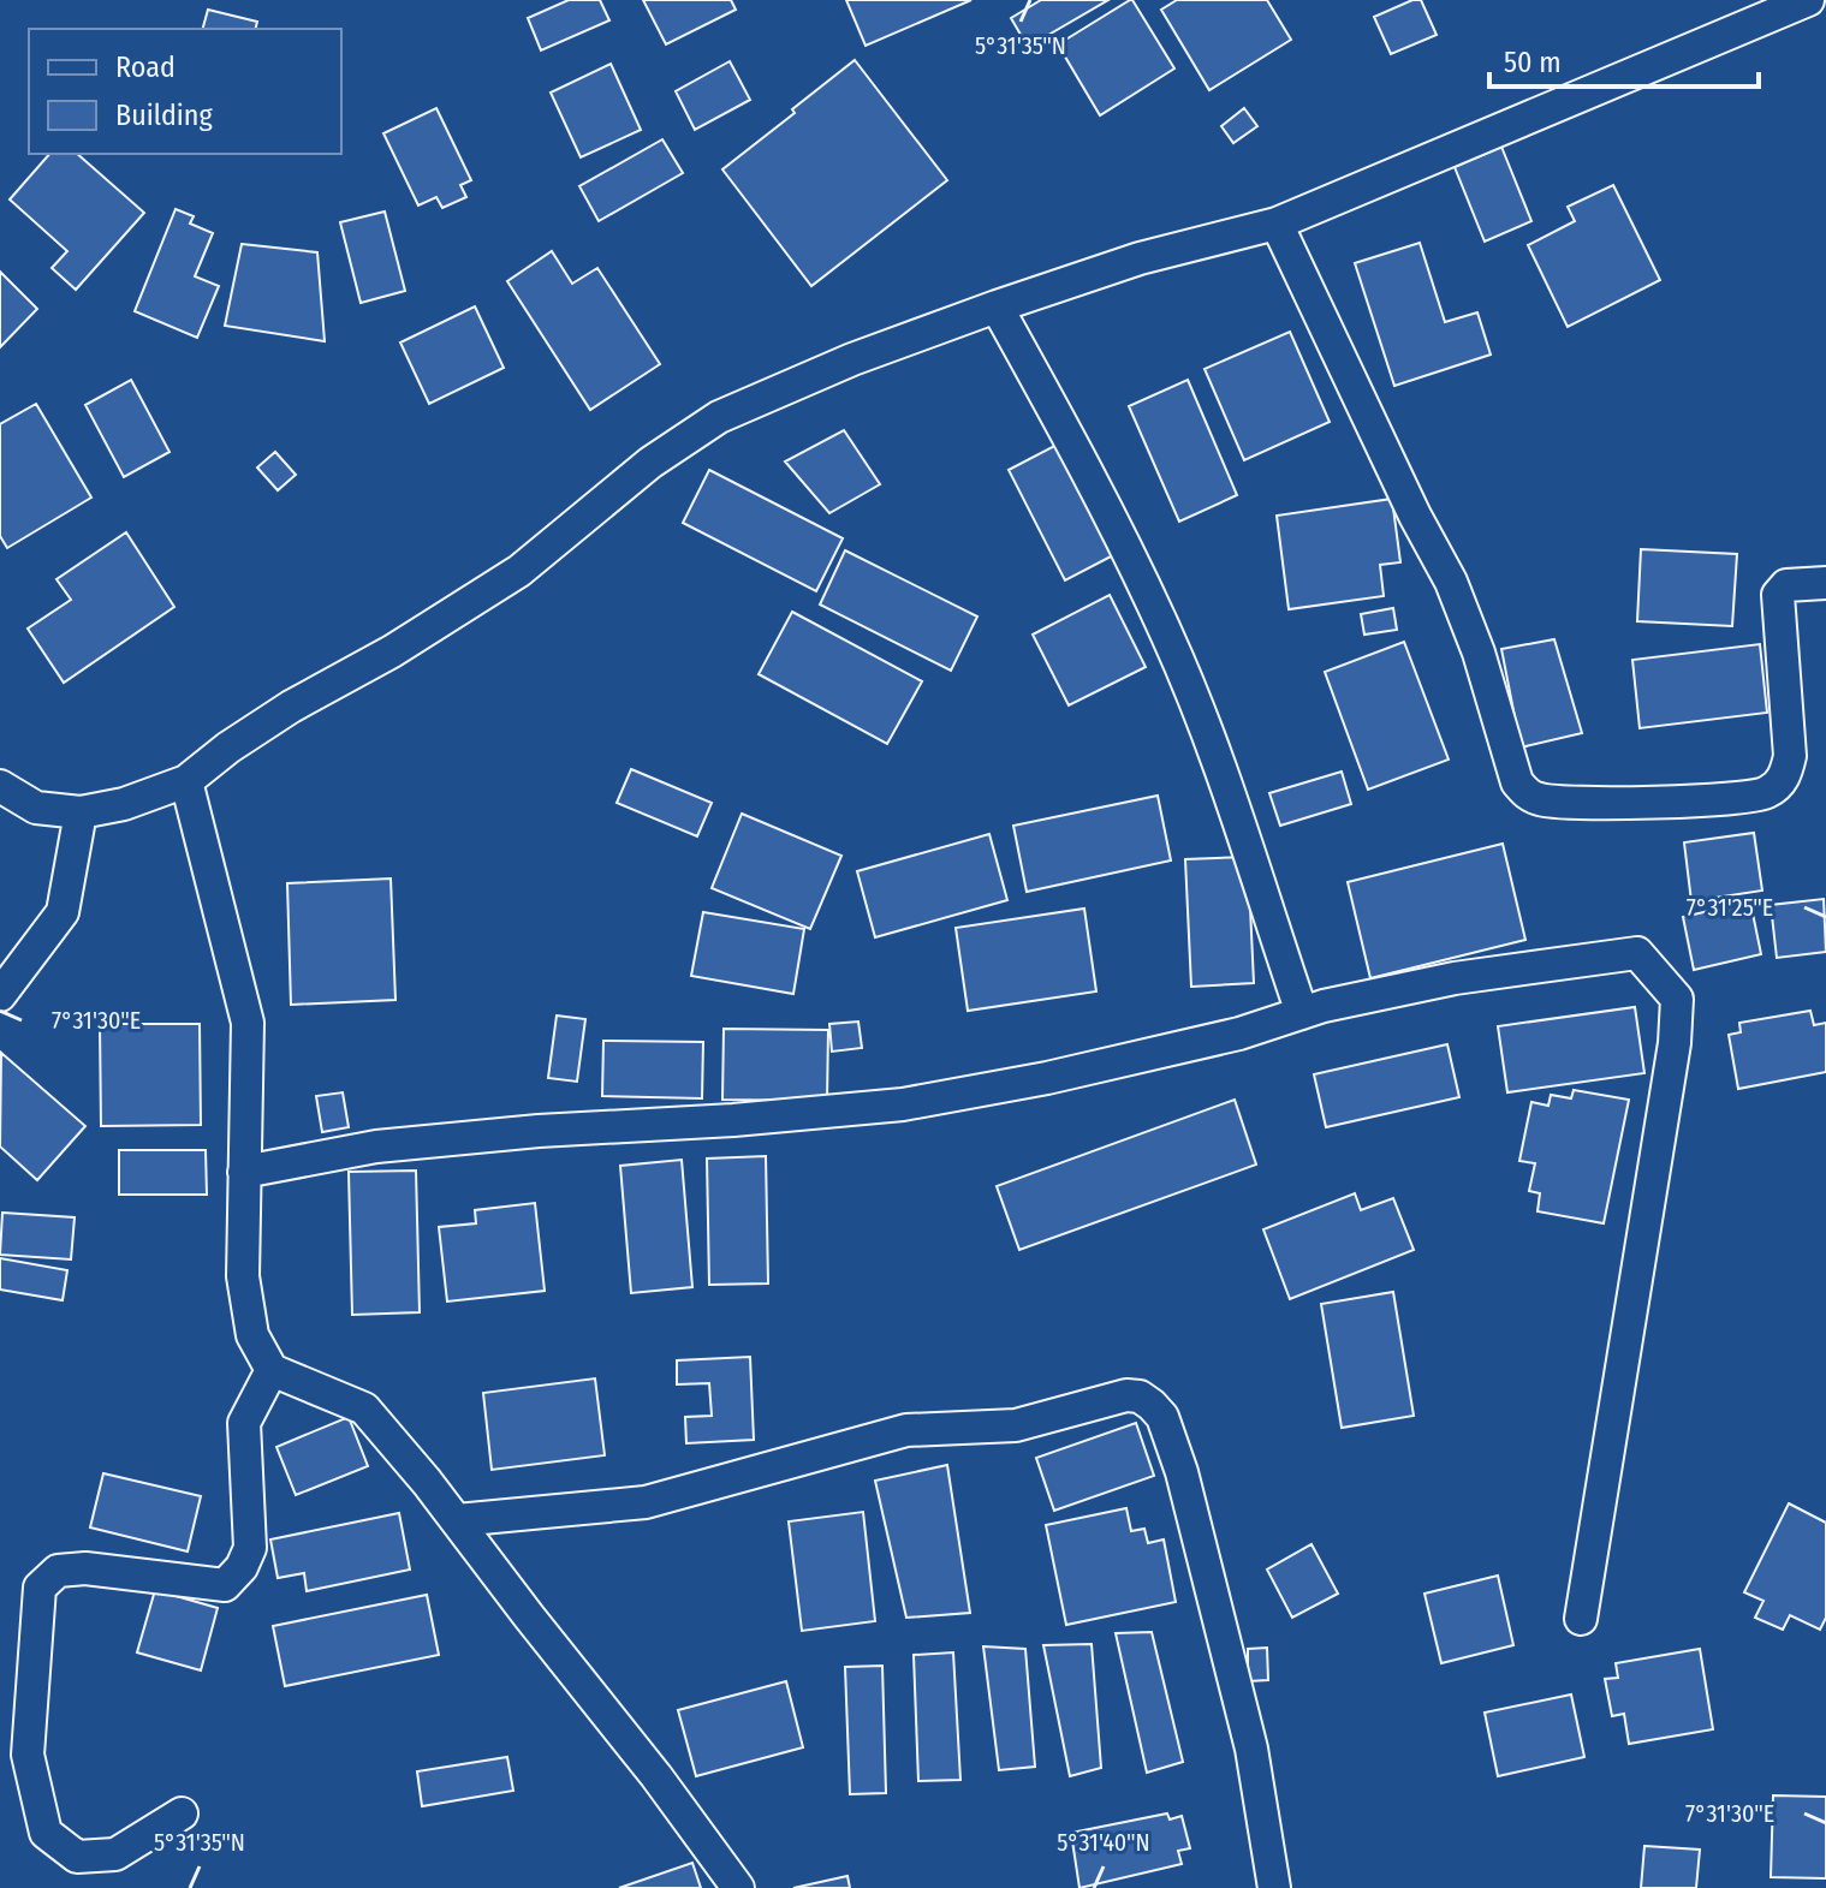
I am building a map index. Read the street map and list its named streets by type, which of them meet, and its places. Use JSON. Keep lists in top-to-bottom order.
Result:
{
  "legend": ["Road", "Building"],
  "scale_bar": "50 m",
  "coordinates": [
    "5°31'35\"N",
    "7°31'25\"E",
    "7°31'30\"E",
    "5°31'40\"N"
  ]
}
